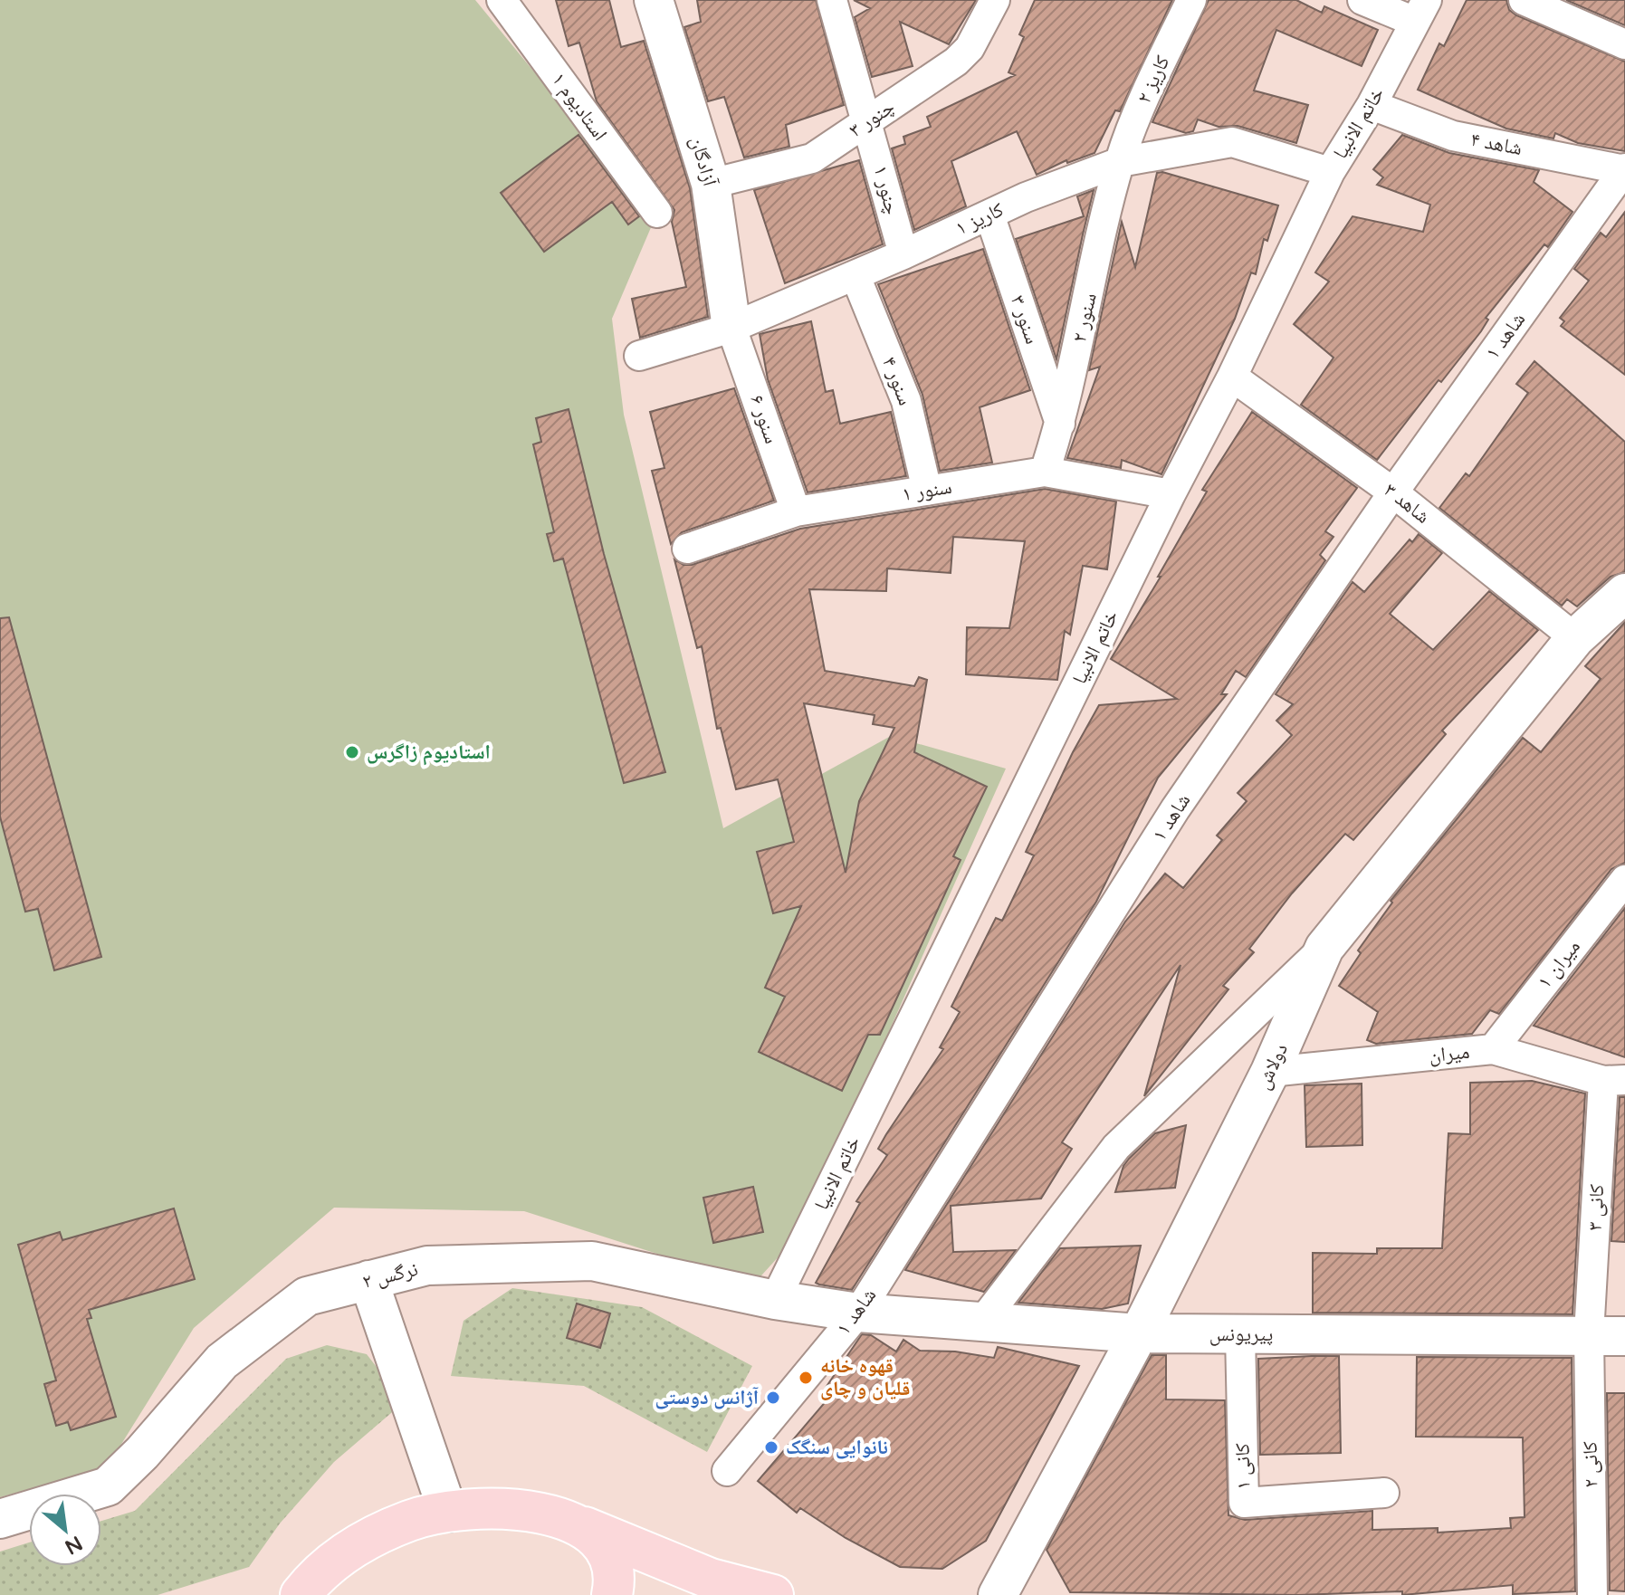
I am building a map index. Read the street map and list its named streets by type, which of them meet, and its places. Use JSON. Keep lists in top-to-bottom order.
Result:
{
  "streets": {
    "street": [
      "کاریز ۲",
      "استادیوم ۱",
      "چنور ۳",
      "خاتم الانبیا",
      "شاهد ۴",
      "آزادگان",
      "چنور ۱",
      "کاریز ۱",
      "سنور ۲",
      "سنور ۳",
      "شاهد ۱",
      "سنور ۴",
      "سنور ۶",
      "سنور ۱",
      "شاهد ۳",
      "میران ۱",
      "میران",
      "دولاش",
      "کانی ۳",
      "نرگس ۲",
      "پیریونس",
      "کانی ۲",
      "کانی ۱"
    ]
  },
  "crossings": [
    ["کاریز ۲", "کاریز ۱"],
    ["کاریز ۲", "سنور ۲"],
    ["چنور ۳", "آزادگان"],
    ["چنور ۳", "چنور ۱"],
    ["خاتم الانبیا", "شاهد ۴"],
    ["خاتم الانبیا", "کاریز ۱"],
    ["خاتم الانبیا", "سنور ۱"],
    ["خاتم الانبیا", "شاهد ۳"],
    ["خاتم الانبیا", "نرگس ۲"],
    ["شاهد ۴", "شاهد ۱"],
    ["آزادگان", "کاریز ۱"],
    ["آزادگان", "سنور ۶"],
    ["چنور ۱", "کاریز ۱"],
    ["کاریز ۱", "سنور ۲"],
    ["کاریز ۱", "سنور ۳"],
    ["کاریز ۱", "سنور ۴"],
    ["کاریز ۱", "سنور ۶"],
    ["سنور ۲", "سنور ۳"],
    ["سنور ۲", "سنور ۱"],
    ["شاهد ۱", "شاهد ۳"],
    ["شاهد ۱", "نرگس ۲"],
    ["شاهد ۱", "پیریونس"],
    ["سنور ۴", "سنور ۱"],
    ["سنور ۶", "سنور ۱"],
    ["شاهد ۳", "دولاش"],
    ["میران ۱", "میران"],
    ["میران", "دولاش"],
    ["میران", "کانی ۳"],
    ["دولاش", "پیریونس"],
    ["کانی ۳", "پیریونس"],
    ["کانی ۳", "کانی ۲"],
    ["نرگس ۲", "پیریونس"],
    ["پیریونس", "کانی ۲"],
    ["پیریونس", "کانی ۱"]
  ],
  "places": [
    "استادیوم زاگرس",
    "قهوه خانه قلیان و چای",
    "آژانس دوستی",
    "نانوایی سنگک"
  ],
  "north": "bottom right"
}
